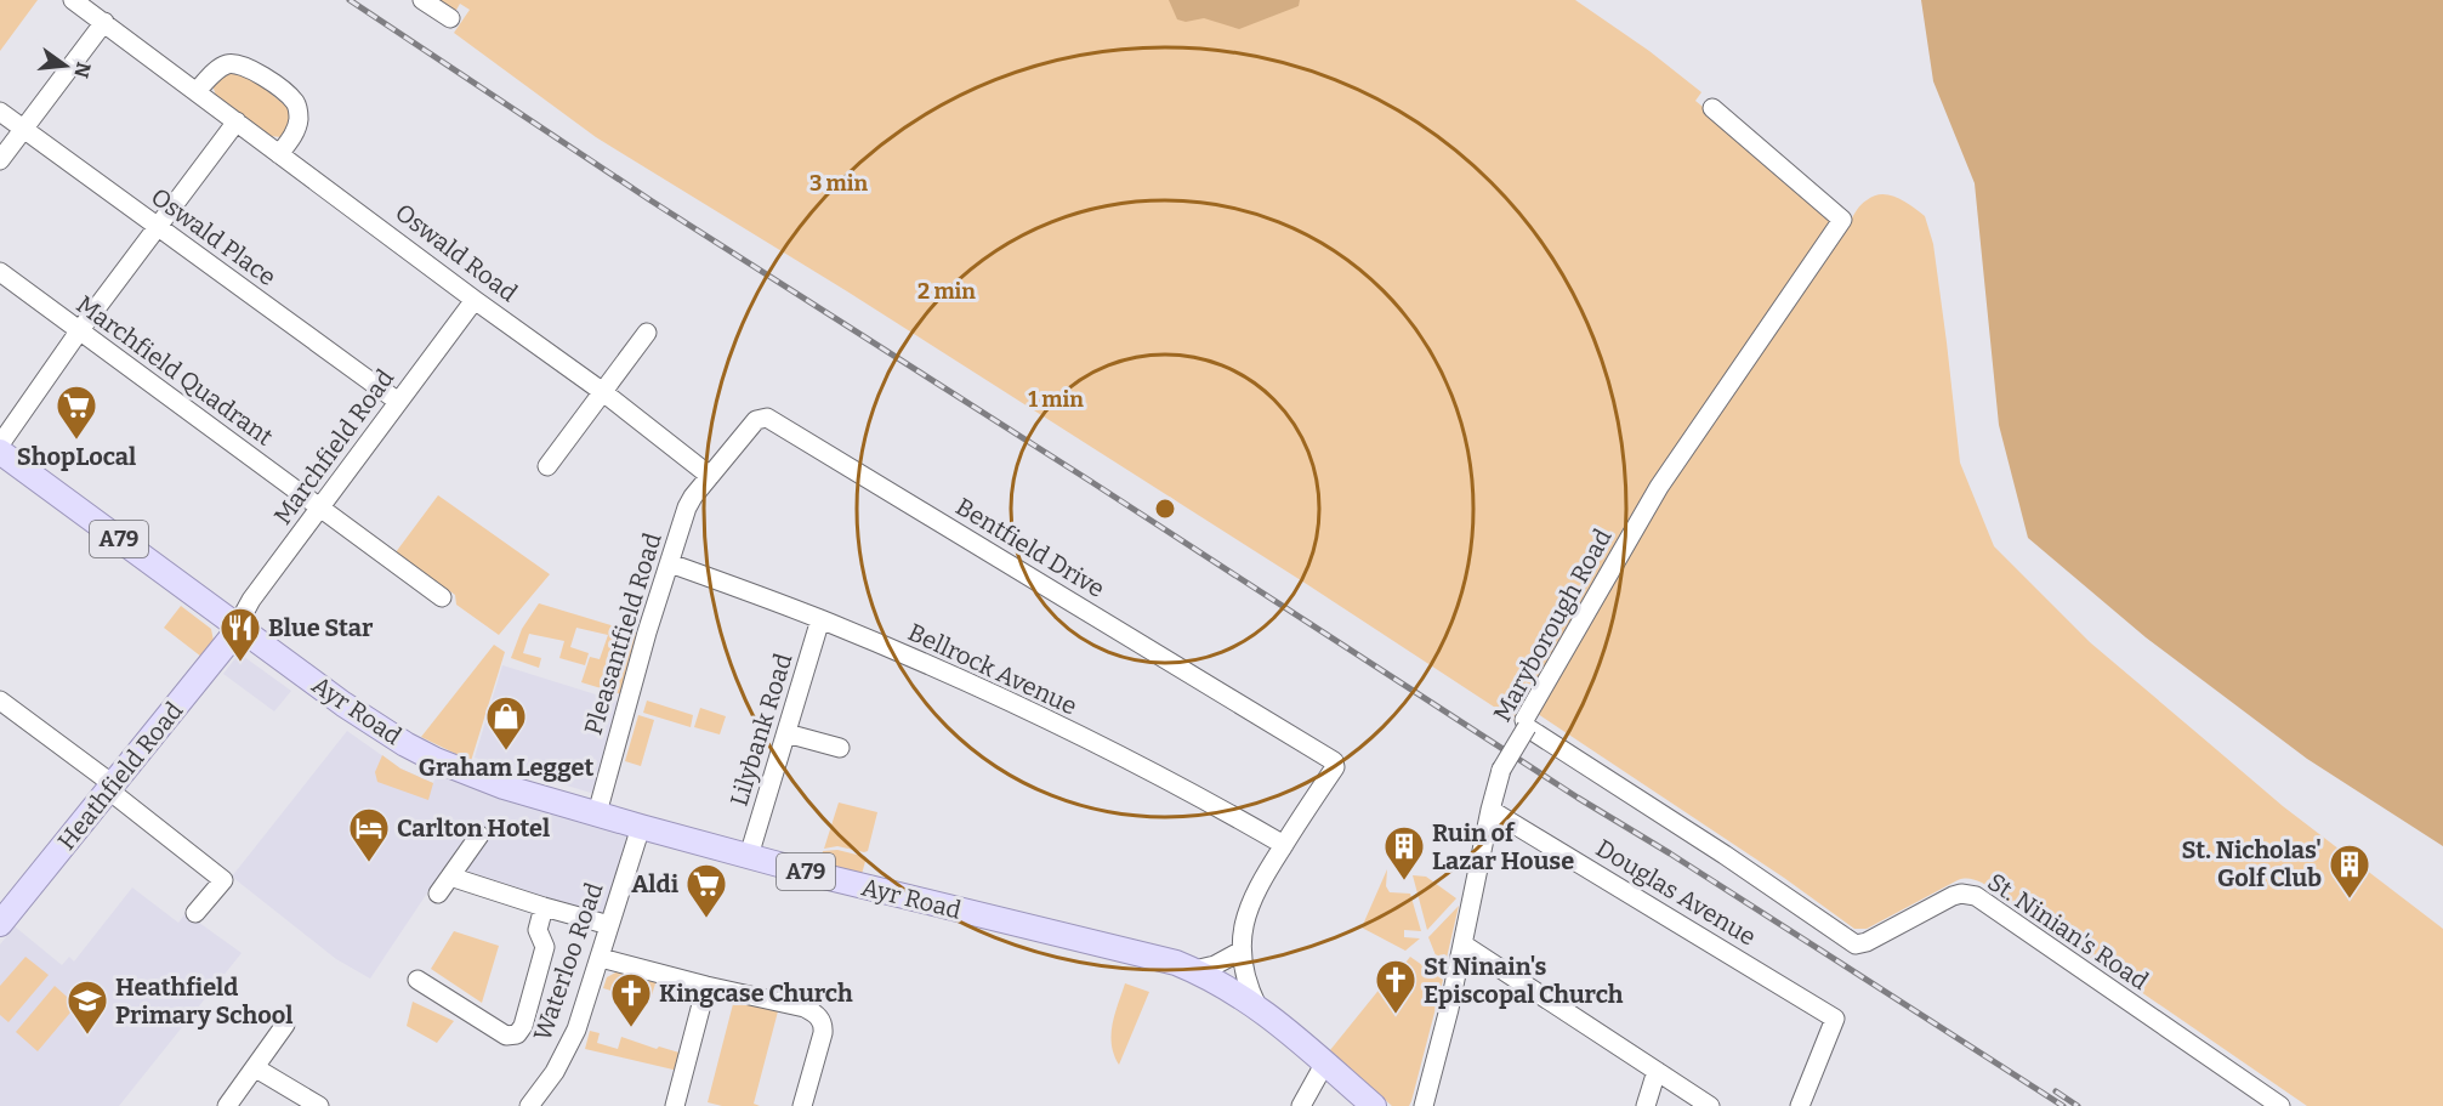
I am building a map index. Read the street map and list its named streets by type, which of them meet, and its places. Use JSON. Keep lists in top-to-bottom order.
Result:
{
  "streets": {
    "main road": ["A79", "Ayr Road", "Heathfield Road"],
    "street": [
      "Oswald Place",
      "Oswald Road",
      "Marchfield Quadrant",
      "Marchfield Road",
      "Bentfield Drive",
      "Maryborough Road",
      "Pleasantfield Road",
      "Bellrock Avenue",
      "Lilybank Road",
      "Douglas Avenue",
      "St. Ninian's Road",
      "Waterloo Road"
    ]
  },
  "crossings": [
    ["Oswald Place", "Marchfield Road"],
    ["Oswald Road", "Marchfield Road"],
    ["Oswald Road", "Bentfield Drive"],
    ["Oswald Road", "Pleasantfield Road"],
    ["Marchfield Quadrant", "Marchfield Road"],
    ["Marchfield Road", "A79"],
    ["Marchfield Road", "Ayr Road"],
    ["Marchfield Road", "Heathfield Road"],
    ["A79", "Ayr Road"],
    ["A79", "Heathfield Road"],
    ["Bentfield Drive", "Pleasantfield Road"],
    ["Bentfield Drive", "Bellrock Avenue"],
    ["Maryborough Road", "Douglas Avenue"],
    ["Maryborough Road", "St. Ninian's Road"],
    ["Pleasantfield Road", "Bellrock Avenue"],
    ["Pleasantfield Road", "Ayr Road"],
    ["Bellrock Avenue", "Lilybank Road"],
    ["Ayr Road", "Lilybank Road"],
    ["Ayr Road", "Heathfield Road"],
    ["Ayr Road", "Waterloo Road"]
  ],
  "places": {
    "supermarket": ["ShopLocal", "Aldi"],
    "restaurant": ["Blue Star"],
    "shop": ["Graham Legget"],
    "hotel": ["Carlton Hotel"],
    "building": ["Ruin of Lazar House", "St. Nicholas' Golf Club"],
    "church": ["St Ninain's Episcopal Church", "Kingcase Church"],
    "school or university": ["Heathfield Primary School"]
  },
  "north": "right",
  "rings": ["3 min", "2 min", "1 min"]
}
